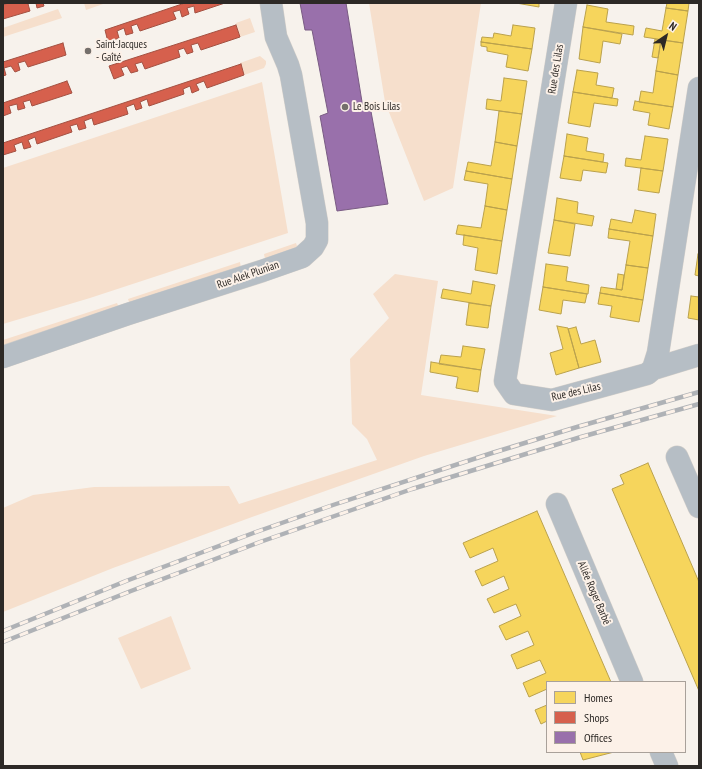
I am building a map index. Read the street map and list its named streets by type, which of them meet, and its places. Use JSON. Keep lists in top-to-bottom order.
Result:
{
  "streets": {
    "street": ["Rue des Lilas", "Rue Alek Plunian", "Allée Roger Barbé"]
  },
  "places": ["Saint-Jacques - Gaîté", "Le Bois Lilas"],
  "legend": ["Homes", "Shops", "Offices"],
  "north": "top right"
}
